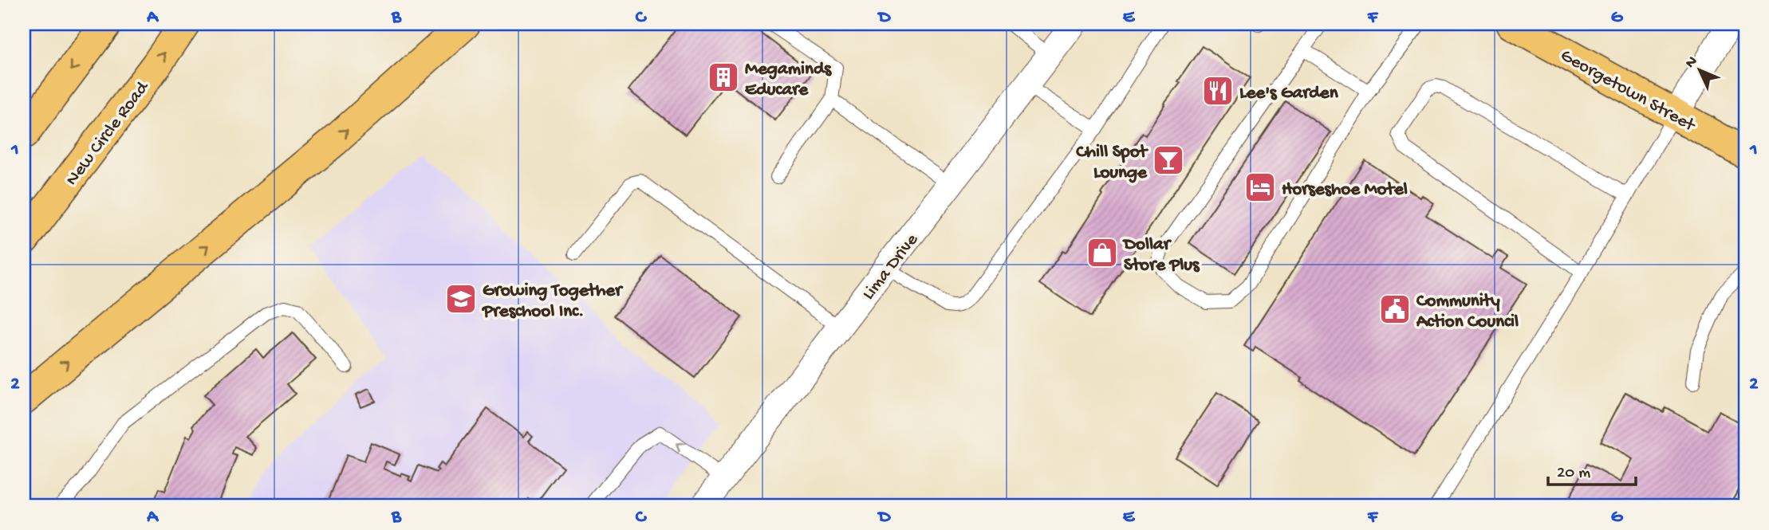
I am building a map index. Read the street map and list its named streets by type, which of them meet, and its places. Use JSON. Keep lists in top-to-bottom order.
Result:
{
  "streets": {
    "main road": ["Georgetown Street", "New Circle Road"],
    "street": ["Lima Drive"]
  },
  "places": {
    "building": ["Megaminds Educare"],
    "restaurant": ["Lee's Garden"],
    "bar": ["Chill Spot Lounge"],
    "hotel": ["Horseshoe Motel"],
    "shop": ["Dollar Store Plus"],
    "school or university": ["Growing Together Preschool Inc."],
    "public building": ["Community Action Council"]
  },
  "scale_bar": "20 m",
  "north": "top left",
  "grid": {
    "columns": [
      "A",
      "B",
      "C",
      "D",
      "E",
      "F",
      "G"
    ],
    "rows": ["1", "2"]
  }
}
